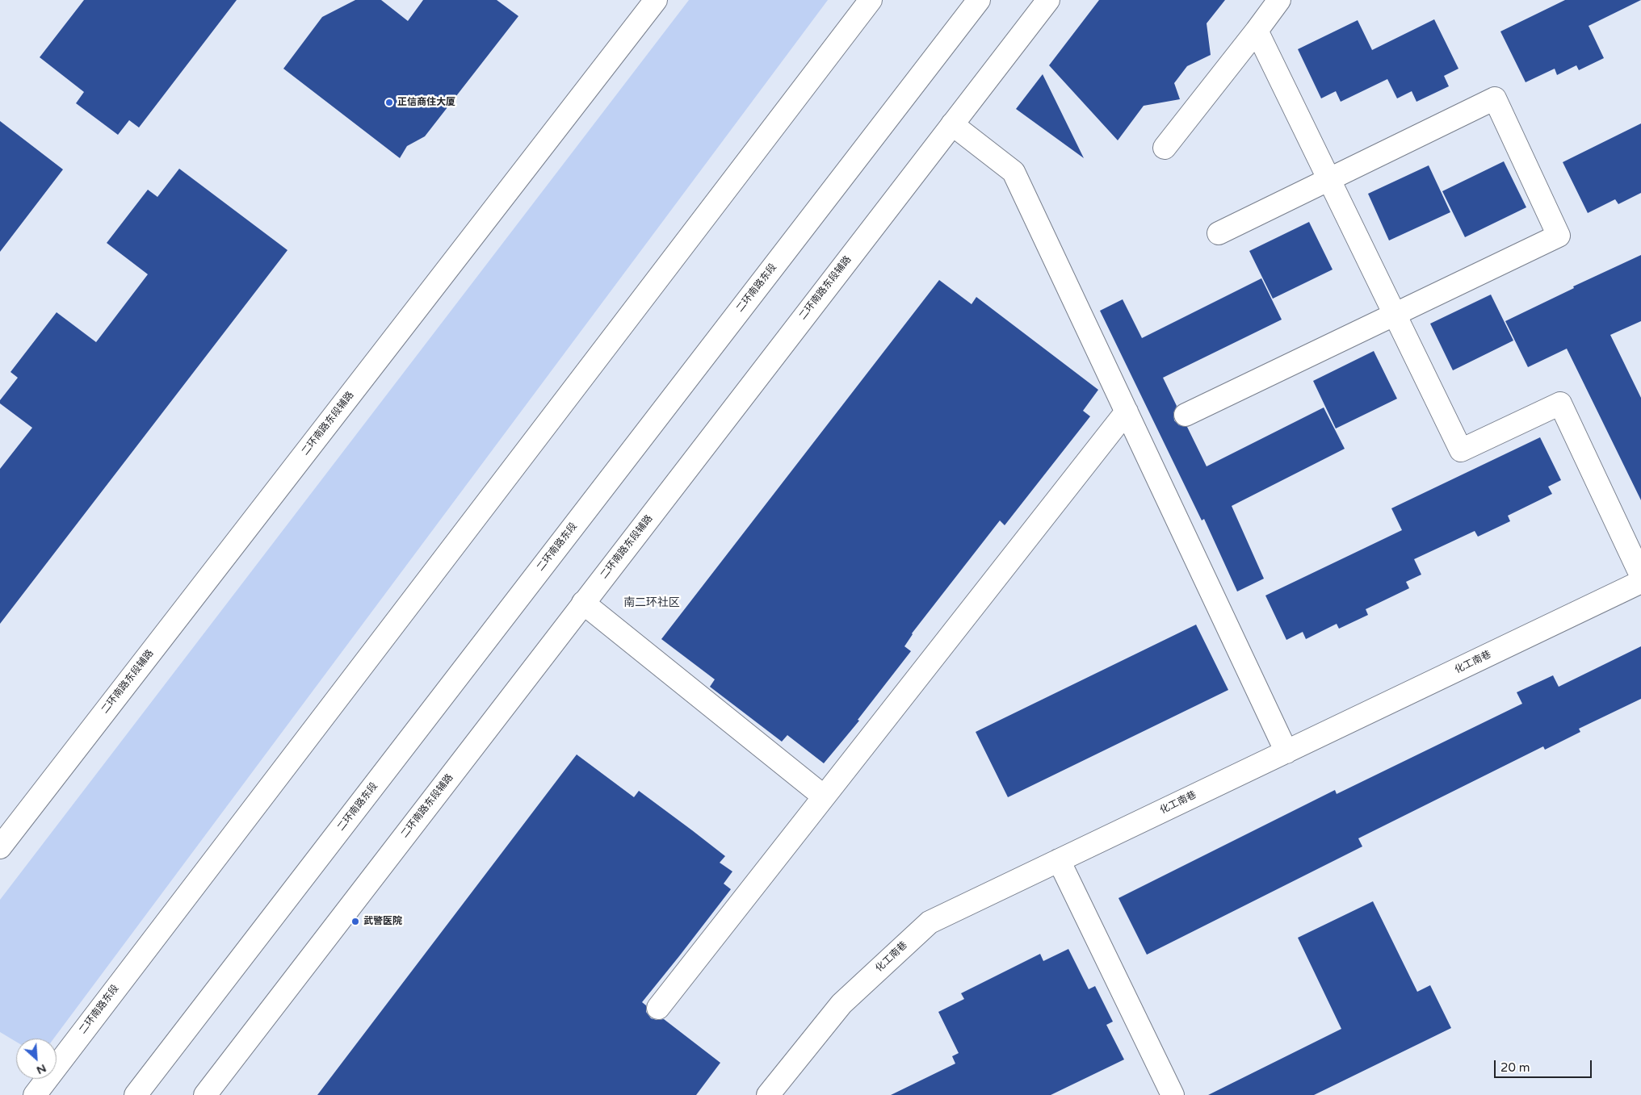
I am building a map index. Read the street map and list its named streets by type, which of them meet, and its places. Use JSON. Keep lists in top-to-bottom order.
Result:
{
  "streets": {
    "main road": ["二环南路东段", "二环南路东段辅路", "化工南巷"]
  },
  "districts": ["南二环社区"],
  "places": ["正信商住大厦", "武警医院"],
  "scale_bar": "20 m",
  "north": "bottom right"
}
